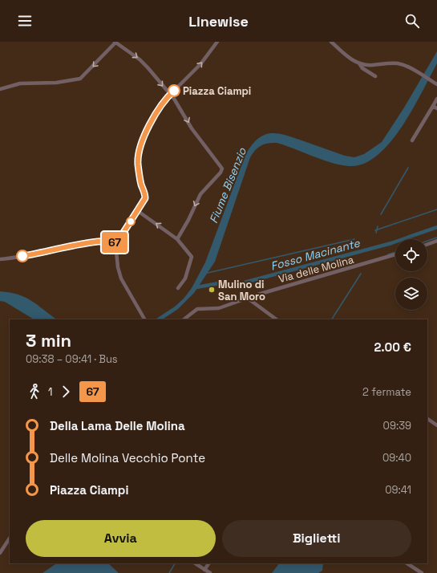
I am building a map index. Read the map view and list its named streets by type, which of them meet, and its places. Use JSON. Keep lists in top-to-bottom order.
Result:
{
  "streets": {
    "street": ["Via delle Molina"]
  },
  "water": ["Fiume Bisenzio", "Fosso Macinante"],
  "places": ["Piazza Ciampi", "Mulino di San Moro"],
  "lines": ["bus line 67"],
  "page": {
    "header": "Linewise",
    "on_map": "67",
    "heading": ["3 min", "09:38 – 09:41 · Bus", "2.00 €"],
    "legs": ["1", "67", "2 fermate"],
    "list": [
      {
        "name": "Della Lama Delle Molina",
        "value": "09:39"
      },
      {
        "name": "Delle Molina Vecchio Ponte",
        "value": "09:40"
      },
      {
        "name": "Piazza Ciampi",
        "value": "09:41"
      }
    ],
    "buttons": ["Avvia", "Biglietti"]
  }
}
